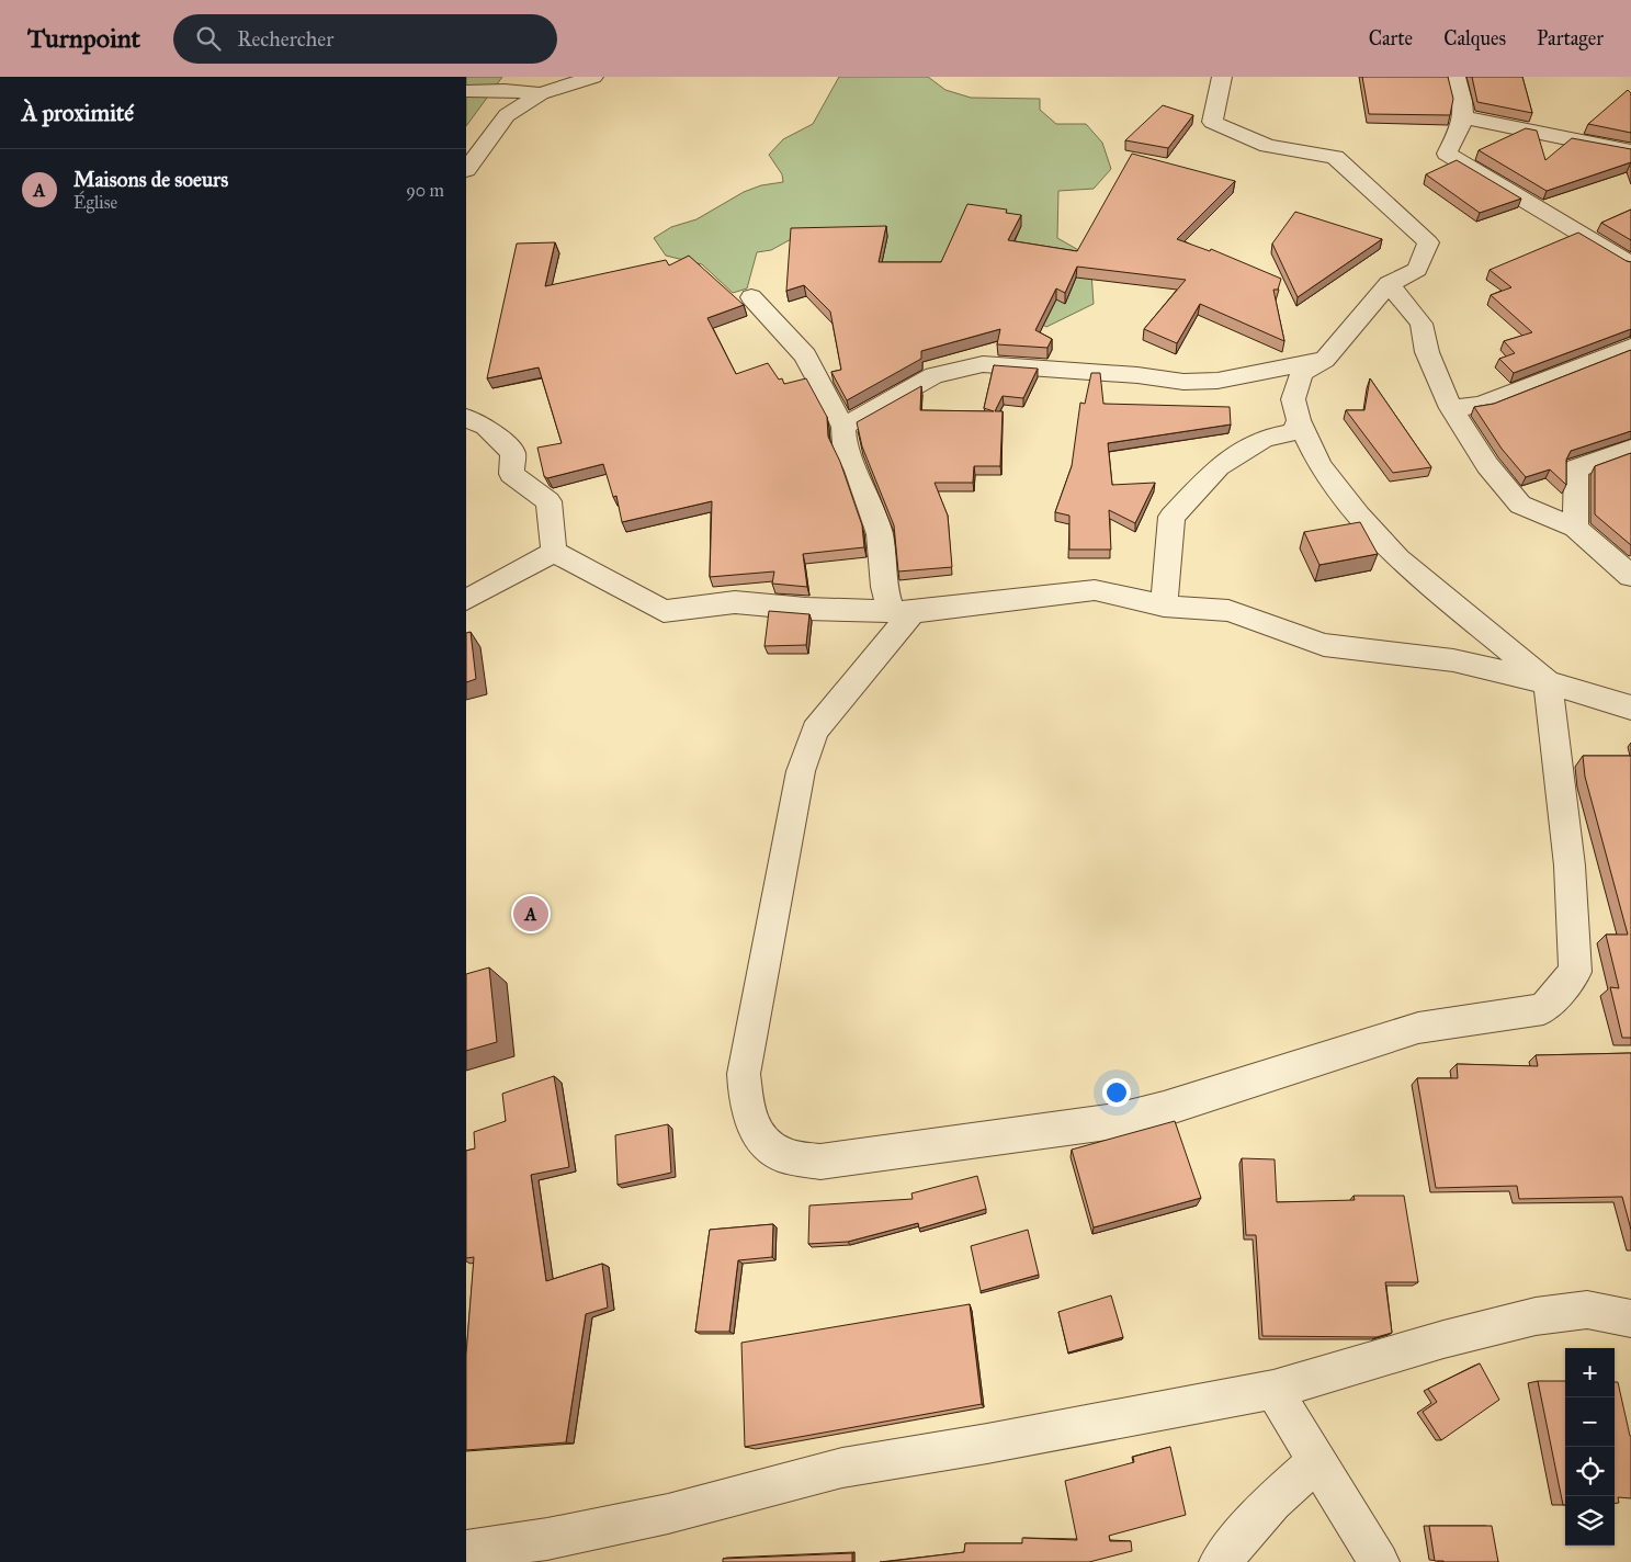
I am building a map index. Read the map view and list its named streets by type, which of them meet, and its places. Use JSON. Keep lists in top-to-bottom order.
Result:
{
  "page": {
    "header": "Turnpoint",
    "search": "Rechercher",
    "nav": ["Carte", "Calques", "Partager"],
    "heading": "À proximité",
    "list": [
      {
        "mark": "A",
        "name": "Maisons de soeurs",
        "note": "Église",
        "value": "90 m"
      }
    ],
    "pins": "A",
    "map_buttons": ["+", "−"]
  }
}
